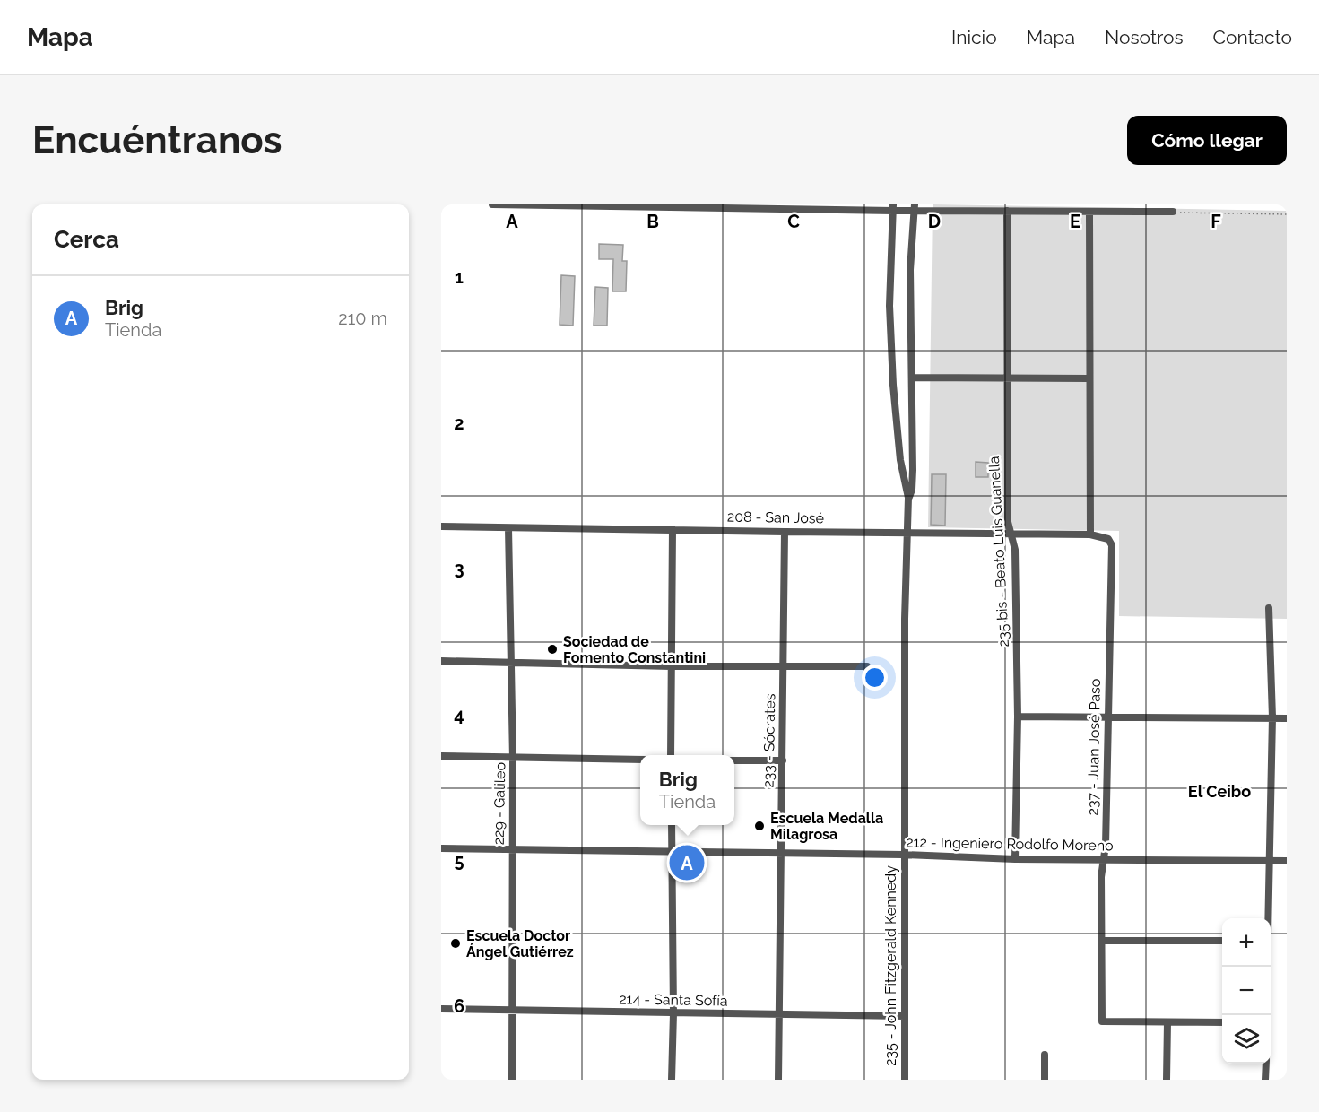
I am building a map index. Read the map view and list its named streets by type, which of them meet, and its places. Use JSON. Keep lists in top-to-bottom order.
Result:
{
  "streets": {
    "street": [
      "208 - San José",
      "235 bis - Beato Luis Guanella",
      "233 - Sócrates",
      "237 - Juan José Paso",
      "229 - Galileo",
      "212 - Ingeniero Rodolfo Moreno",
      "235 - John Fitzgerald Kennedy",
      "214 - Santa Sofía"
    ]
  },
  "crossings": [
    ["208 - San José", "235 bis - Beato Luis Guanella"],
    ["208 - San José", "233 - Sócrates"],
    ["208 - San José", "237 - Juan José Paso"],
    ["208 - San José", "229 - Galileo"],
    ["208 - San José", "235 - John Fitzgerald Kennedy"],
    ["235 bis - Beato Luis Guanella", "212 - Ingeniero Rodolfo Moreno"],
    ["233 - Sócrates", "212 - Ingeniero Rodolfo Moreno"],
    ["233 - Sócrates", "214 - Santa Sofía"],
    ["237 - Juan José Paso", "212 - Ingeniero Rodolfo Moreno"],
    ["229 - Galileo", "212 - Ingeniero Rodolfo Moreno"],
    ["229 - Galileo", "214 - Santa Sofía"],
    ["212 - Ingeniero Rodolfo Moreno", "235 - John Fitzgerald Kennedy"],
    ["235 - John Fitzgerald Kennedy", "214 - Santa Sofía"]
  ],
  "districts": ["El Ceibo"],
  "places": ["Sociedad de Fomento Constantini", "Escuela Medalla Milagrosa", "Escuela Doctor Ángel Gutiérrez"],
  "page": {
    "header": "Mapa",
    "nav": [
      "Inicio",
      "Mapa",
      "Nosotros",
      "Contacto"
    ],
    "buttons": "Cómo llegar",
    "title": "Encuéntranos",
    "heading": "Cerca",
    "list": [
      {
        "mark": "A",
        "name": "Brig",
        "note": "Tienda",
        "value": "210 m"
      }
    ],
    "popup": ["Brig", "Tienda"],
    "pins": "A",
    "map_buttons": ["+", "−"]
  },
  "grid": {
    "columns": [
      "A",
      "B",
      "C",
      "D",
      "E",
      "F"
    ],
    "rows": [
      "1",
      "2",
      "3",
      "4",
      "5",
      "6"
    ]
  }
}
